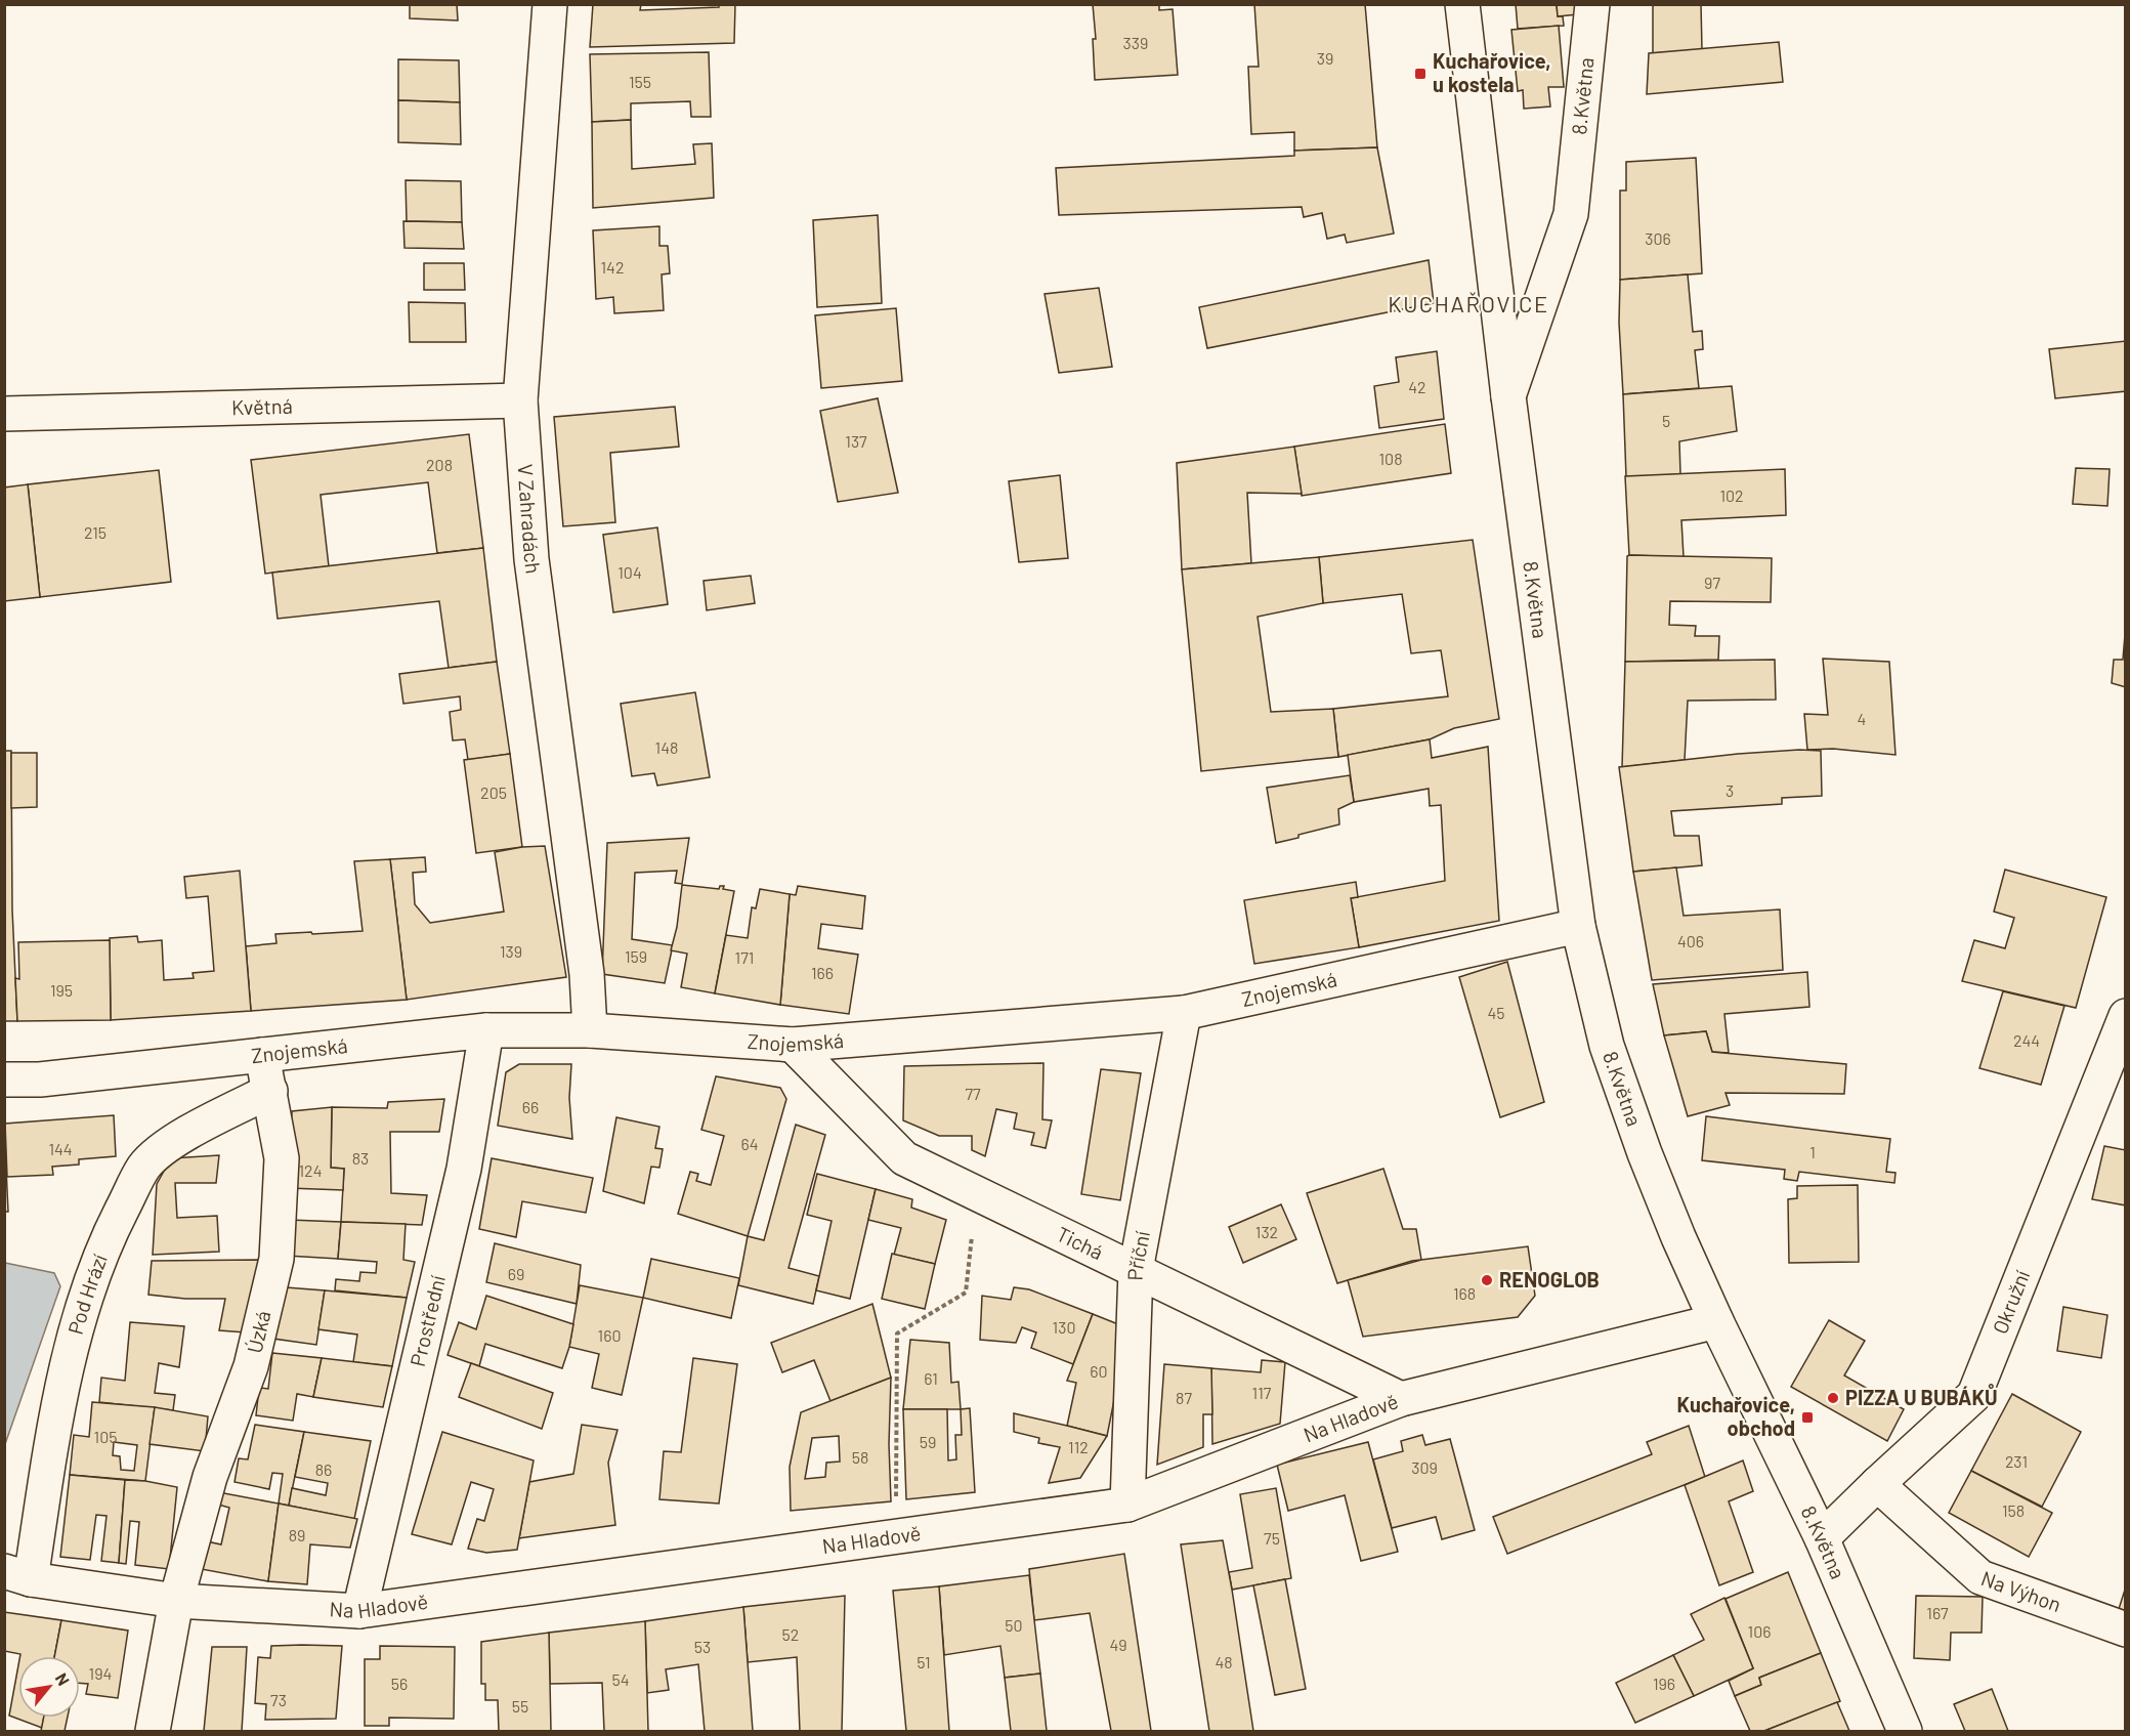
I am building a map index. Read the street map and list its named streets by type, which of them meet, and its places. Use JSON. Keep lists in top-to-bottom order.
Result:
{
  "streets": {
    "street": [
      "8.Května",
      "Květná",
      "V Zahradách",
      "Znojemská",
      "Tichá",
      "Příční",
      "Pod Hrází",
      "Okružní",
      "Prostřední",
      "Úzká",
      "Na Hladově",
      "Na Výhon"
    ]
  },
  "crossings": [
    ["8.Května", "Znojemská"],
    ["8.Května", "Okružní"],
    ["8.Května", "Na Hladově"],
    ["Květná", "V Zahradách"],
    ["V Zahradách", "Znojemská"],
    ["Znojemská", "Tichá"],
    ["Znojemská", "Příční"],
    ["Znojemská", "Prostřední"],
    ["Znojemská", "Úzká"],
    ["Tichá", "Příční"],
    ["Tichá", "Na Hladově"],
    ["Příční", "Na Hladově"],
    ["Pod Hrází", "Úzká"],
    ["Pod Hrází", "Na Hladově"],
    ["Okružní", "Na Výhon"],
    ["Prostřední", "Na Hladově"],
    ["Úzká", "Na Hladově"]
  ],
  "districts": ["KUCHAŘOVICE"],
  "places": {
    "transit": ["Kuchařovice, u kostela", "Kuchařovice, obchod"],
    "other": ["RENOGLOB", "PIZZA U BUBÁKŮ"]
  },
  "house_numbers": [
    "339",
    "39",
    "155",
    "306",
    "142",
    "42",
    "5",
    "137",
    "108",
    "208",
    "102",
    "215",
    "104",
    "97",
    "4",
    "148",
    "3",
    "205",
    "406",
    "139",
    "159",
    "171",
    "166",
    "195",
    "45",
    "244",
    "77",
    "66",
    "64",
    "144",
    "1",
    "83",
    "124",
    "132",
    "69",
    "168",
    "130",
    "160",
    "60",
    "61",
    "117",
    "87",
    "105",
    "59",
    "112",
    "58",
    "231",
    "309",
    "86",
    "158",
    "89",
    "75",
    "167",
    "50",
    "106",
    "52",
    "49",
    "53",
    "51",
    "48",
    "194",
    "54",
    "56",
    "196",
    "73",
    "55"
  ],
  "north": "top right"
}
